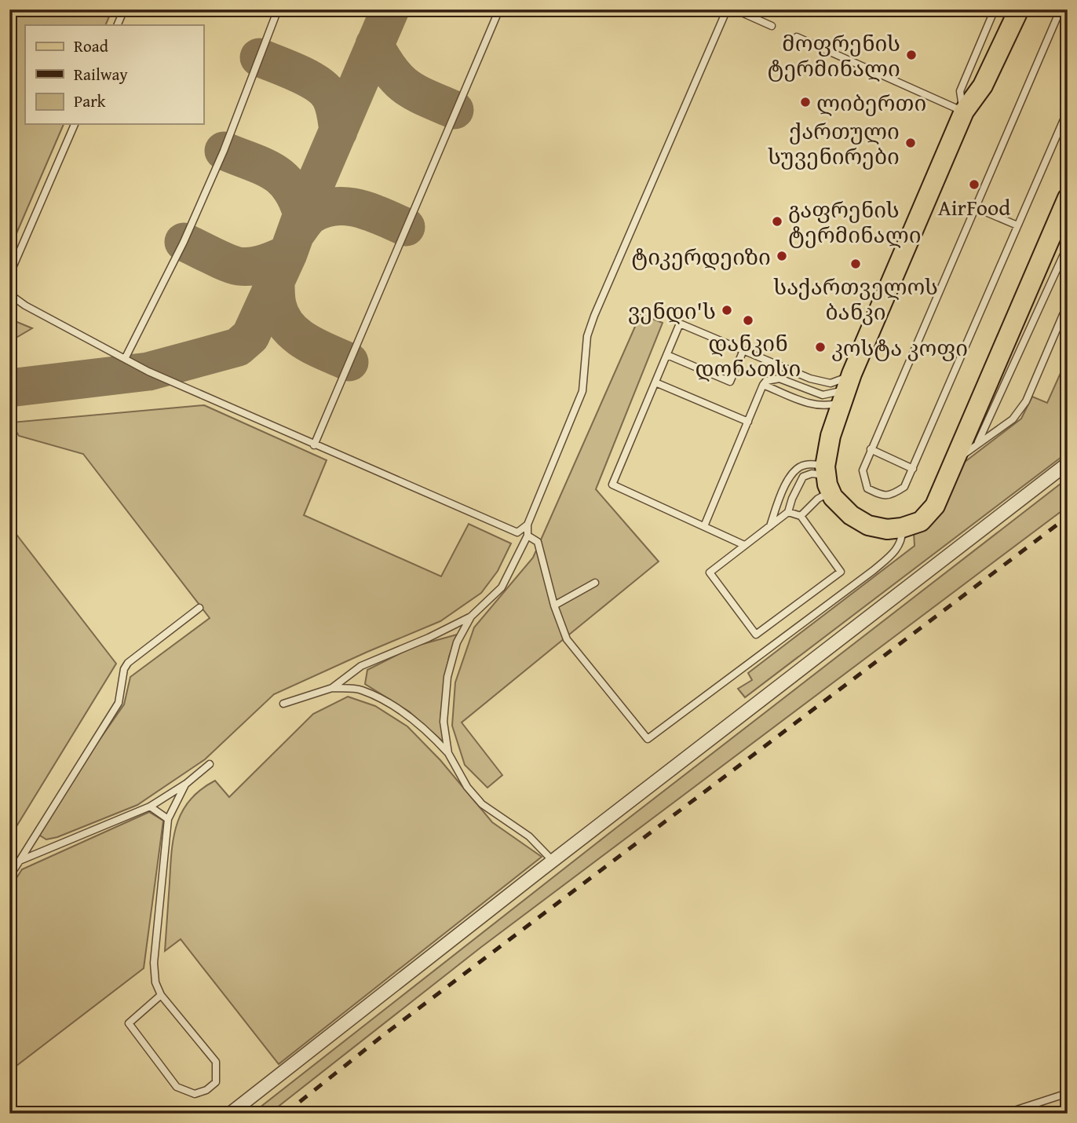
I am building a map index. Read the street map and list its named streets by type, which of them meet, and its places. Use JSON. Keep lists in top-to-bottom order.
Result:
{
  "places": [
    "მოფრენის ტერმინალი",
    "ლიბერთი",
    "ქართული სუვენირები",
    "AirFood",
    "გაფრენის ტერმინალი",
    "ტიკერდეიზი",
    "საქართველოს ბანკი",
    "ვენდი'ს",
    "დანკინ დონათსი",
    "კოსტა კოფი"
  ],
  "legend": ["Road", "Railway", "Park"]
}
